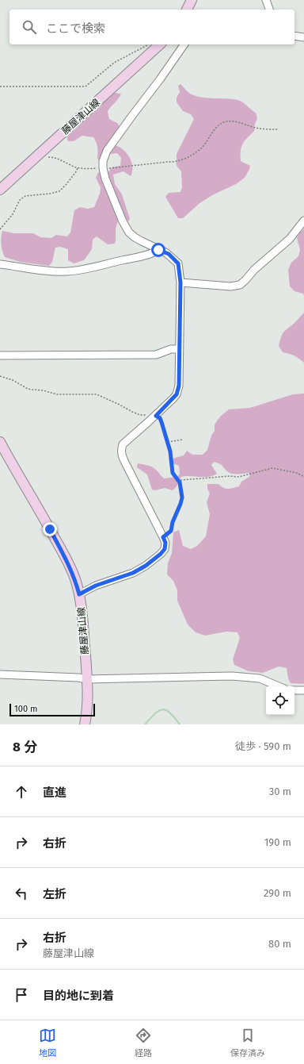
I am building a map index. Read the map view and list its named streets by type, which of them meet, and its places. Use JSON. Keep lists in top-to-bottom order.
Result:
{
  "streets": {
    "main road": ["藤屋津山線"]
  },
  "scale_bar": "100 m",
  "page": {
    "search": "ここで検索",
    "scale": "100 m",
    "heading": ["8 分", "徒歩 · 590 m"],
    "list": [
      ["直進", "30 m"],
      ["右折", "190 m"],
      ["左折", "290 m"],
      ["右折", "藤屋津山線", "80 m"],
      "目的地に到着"
    ],
    "nav": ["地図", "経路", "保存済み"]
  }
}
